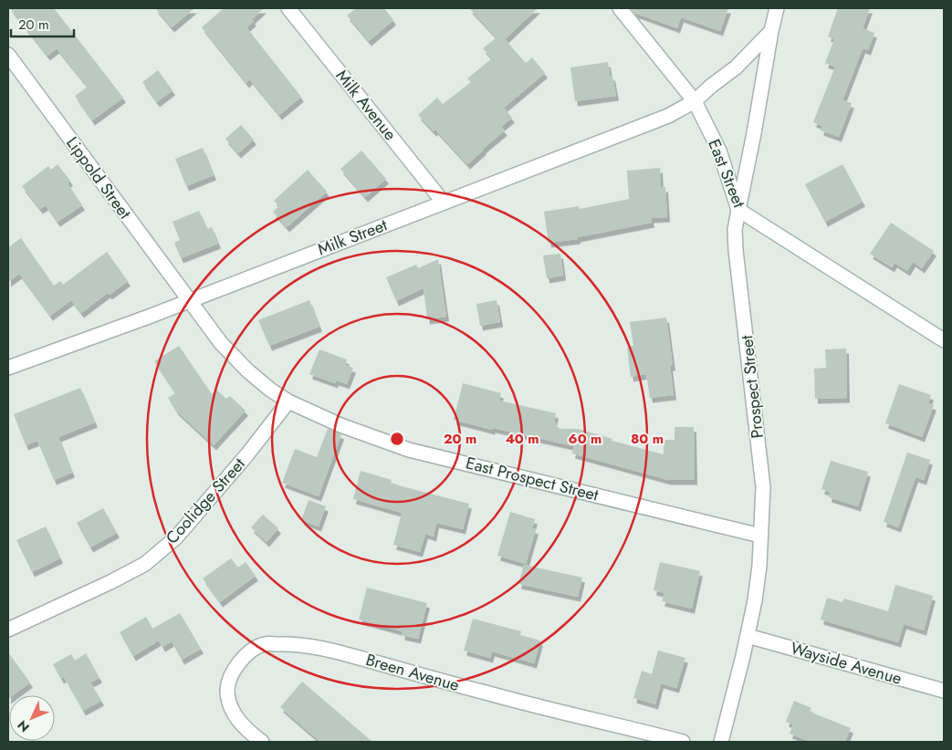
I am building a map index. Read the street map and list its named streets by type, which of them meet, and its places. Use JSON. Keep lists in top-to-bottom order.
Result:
{
  "streets": {
    "street": [
      "Milk Avenue",
      "East Street",
      "Lippold Street",
      "Milk Street",
      "Prospect Street",
      "East Prospect Street",
      "Coolidge Street",
      "Wayside Avenue",
      "Breen Avenue"
    ]
  },
  "crossings": [
    ["Milk Avenue", "Milk Street"],
    ["East Street", "Milk Street"],
    ["East Street", "Prospect Street"],
    ["Lippold Street", "Milk Street"],
    ["Lippold Street", "East Prospect Street"],
    ["Milk Street", "East Prospect Street"],
    ["Prospect Street", "East Prospect Street"],
    ["Prospect Street", "Wayside Avenue"],
    ["East Prospect Street", "Coolidge Street"]
  ],
  "scale_bar": "20 m",
  "north": "bottom left",
  "rings": [
    "20 m",
    "40 m",
    "60 m",
    "80 m"
  ]
}
